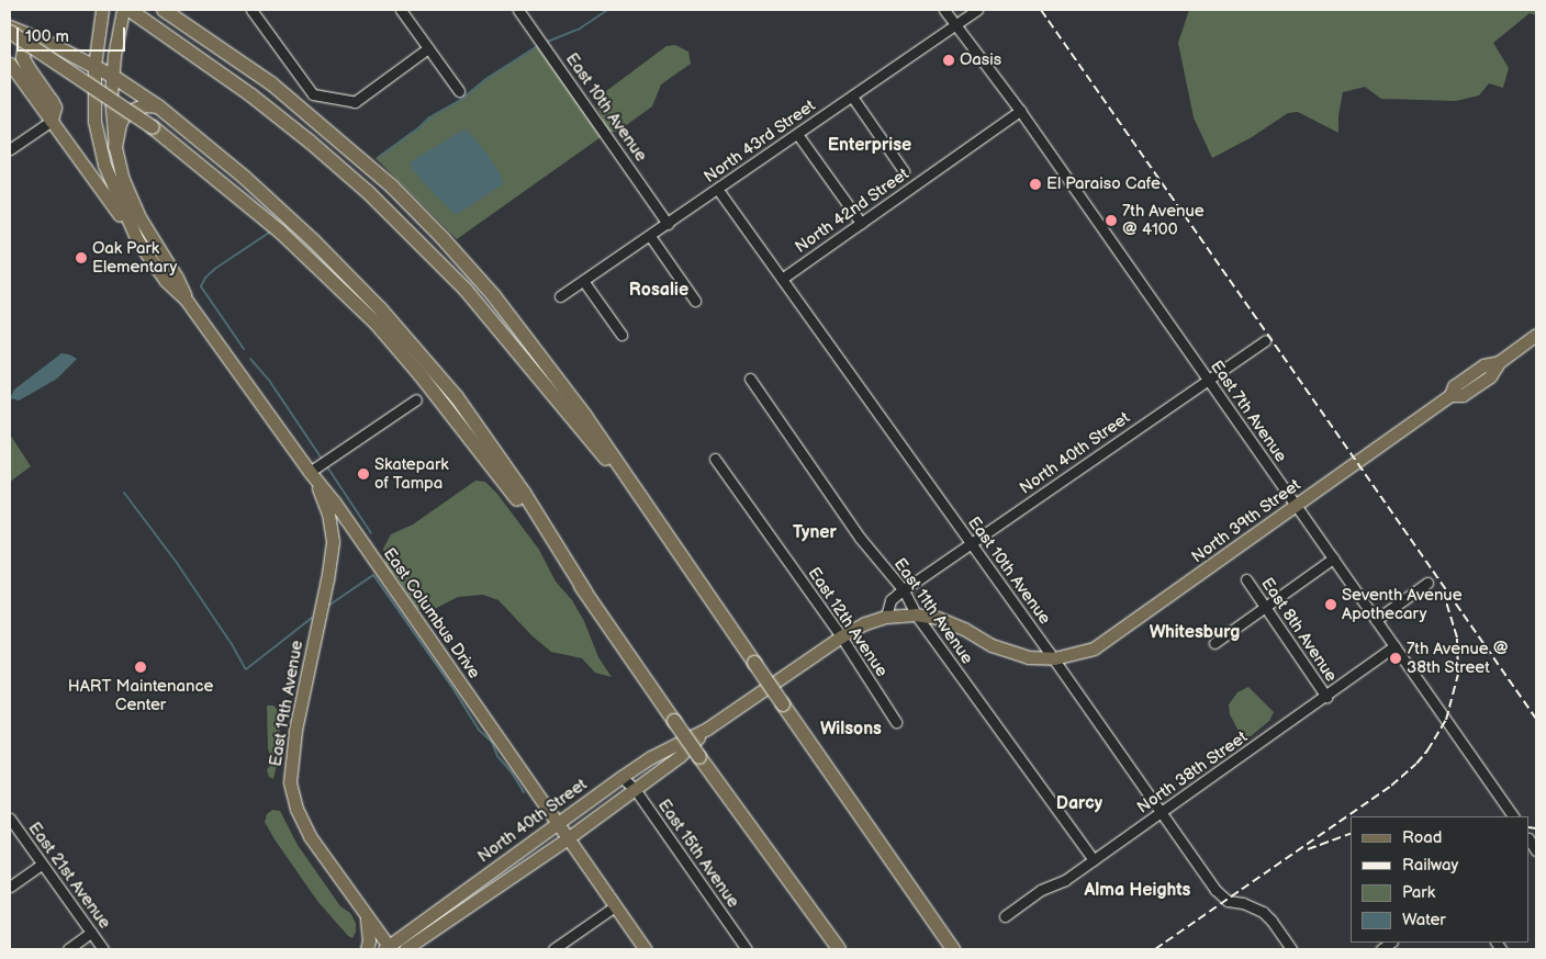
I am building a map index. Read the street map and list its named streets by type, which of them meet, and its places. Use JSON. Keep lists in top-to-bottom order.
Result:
{
  "streets": {
    "main road": [
      "North 40th Street",
      "North 39th Street",
      "East Columbus Drive",
      "East 19th Avenue"
    ],
    "street": [
      "East 10th Avenue",
      "North 43rd Street",
      "North 42nd Street",
      "East 7th Avenue",
      "East 11th Avenue",
      "East 12th Avenue",
      "East 8th Avenue",
      "North 38th Street",
      "East 15th Avenue",
      "East 21st Avenue"
    ]
  },
  "crossings": [
    ["East 10th Avenue", "North 43rd Street"],
    ["East 10th Avenue", "North 42nd Street"],
    ["East 10th Avenue", "North 40th Street"],
    ["East 10th Avenue", "North 39th Street"],
    ["East 10th Avenue", "North 38th Street"],
    ["North 43rd Street", "East 7th Avenue"],
    ["North 42nd Street", "East 7th Avenue"],
    ["East 7th Avenue", "North 40th Street"],
    ["East 7th Avenue", "North 39th Street"],
    ["East 7th Avenue", "North 38th Street"],
    ["North 40th Street", "North 39th Street"],
    ["North 40th Street", "East 11th Avenue"],
    ["North 40th Street", "East Columbus Drive"],
    ["North 40th Street", "East 12th Avenue"],
    ["North 40th Street", "East 19th Avenue"],
    ["North 40th Street", "East 15th Avenue"],
    ["East 11th Avenue", "North 38th Street"],
    ["East Columbus Drive", "East 19th Avenue"],
    ["East 8th Avenue", "North 38th Street"]
  ],
  "districts": [
    "Enterprise",
    "Rosalie",
    "Tyner",
    "Whitesburg",
    "Wilsons",
    "Darcy",
    "Alma Heights"
  ],
  "places": [
    "Oasis",
    "El Paraiso Cafe",
    "7th Avenue @ 4100",
    "Oak Park Elementary",
    "Skatepark of Tampa",
    "Seventh Avenue Apothecary",
    "7th Avenue @ 38th Street",
    "HART Maintenance Center"
  ],
  "legend": [
    "Road",
    "Railway",
    "Park",
    "Water"
  ],
  "scale_bar": "100 m"
}
